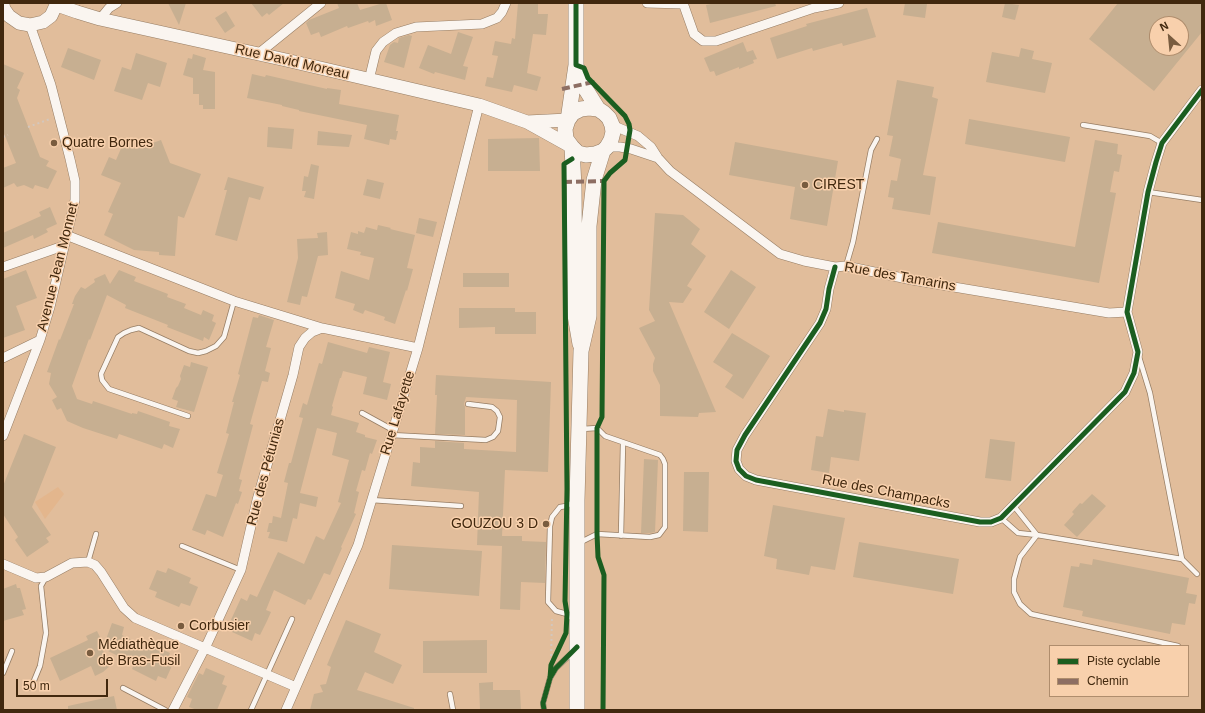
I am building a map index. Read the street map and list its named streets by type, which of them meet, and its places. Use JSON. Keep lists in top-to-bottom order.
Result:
{
  "streets": {
    "street": [
      "Rue David Moreau",
      "Avenue Jean Monnet",
      "Rue des Tamarins",
      "Rue Lafayette",
      "Rue des Pétunias",
      "Rue des Champacks"
    ]
  },
  "crossings": [
    ["Rue David Moreau", "Rue des Tamarins"],
    ["Rue David Moreau", "Rue Lafayette"],
    ["Rue des Tamarins", "Rue des Champacks"]
  ],
  "places": [
    "Quatre Bornes",
    "CIREST",
    "GOUZOU 3 D",
    "Corbusier",
    "Médiathèque de Bras-Fusil"
  ],
  "legend": ["Piste cyclable", "Chemin"],
  "scale_bar": "50 m",
  "north": "top left"
}
